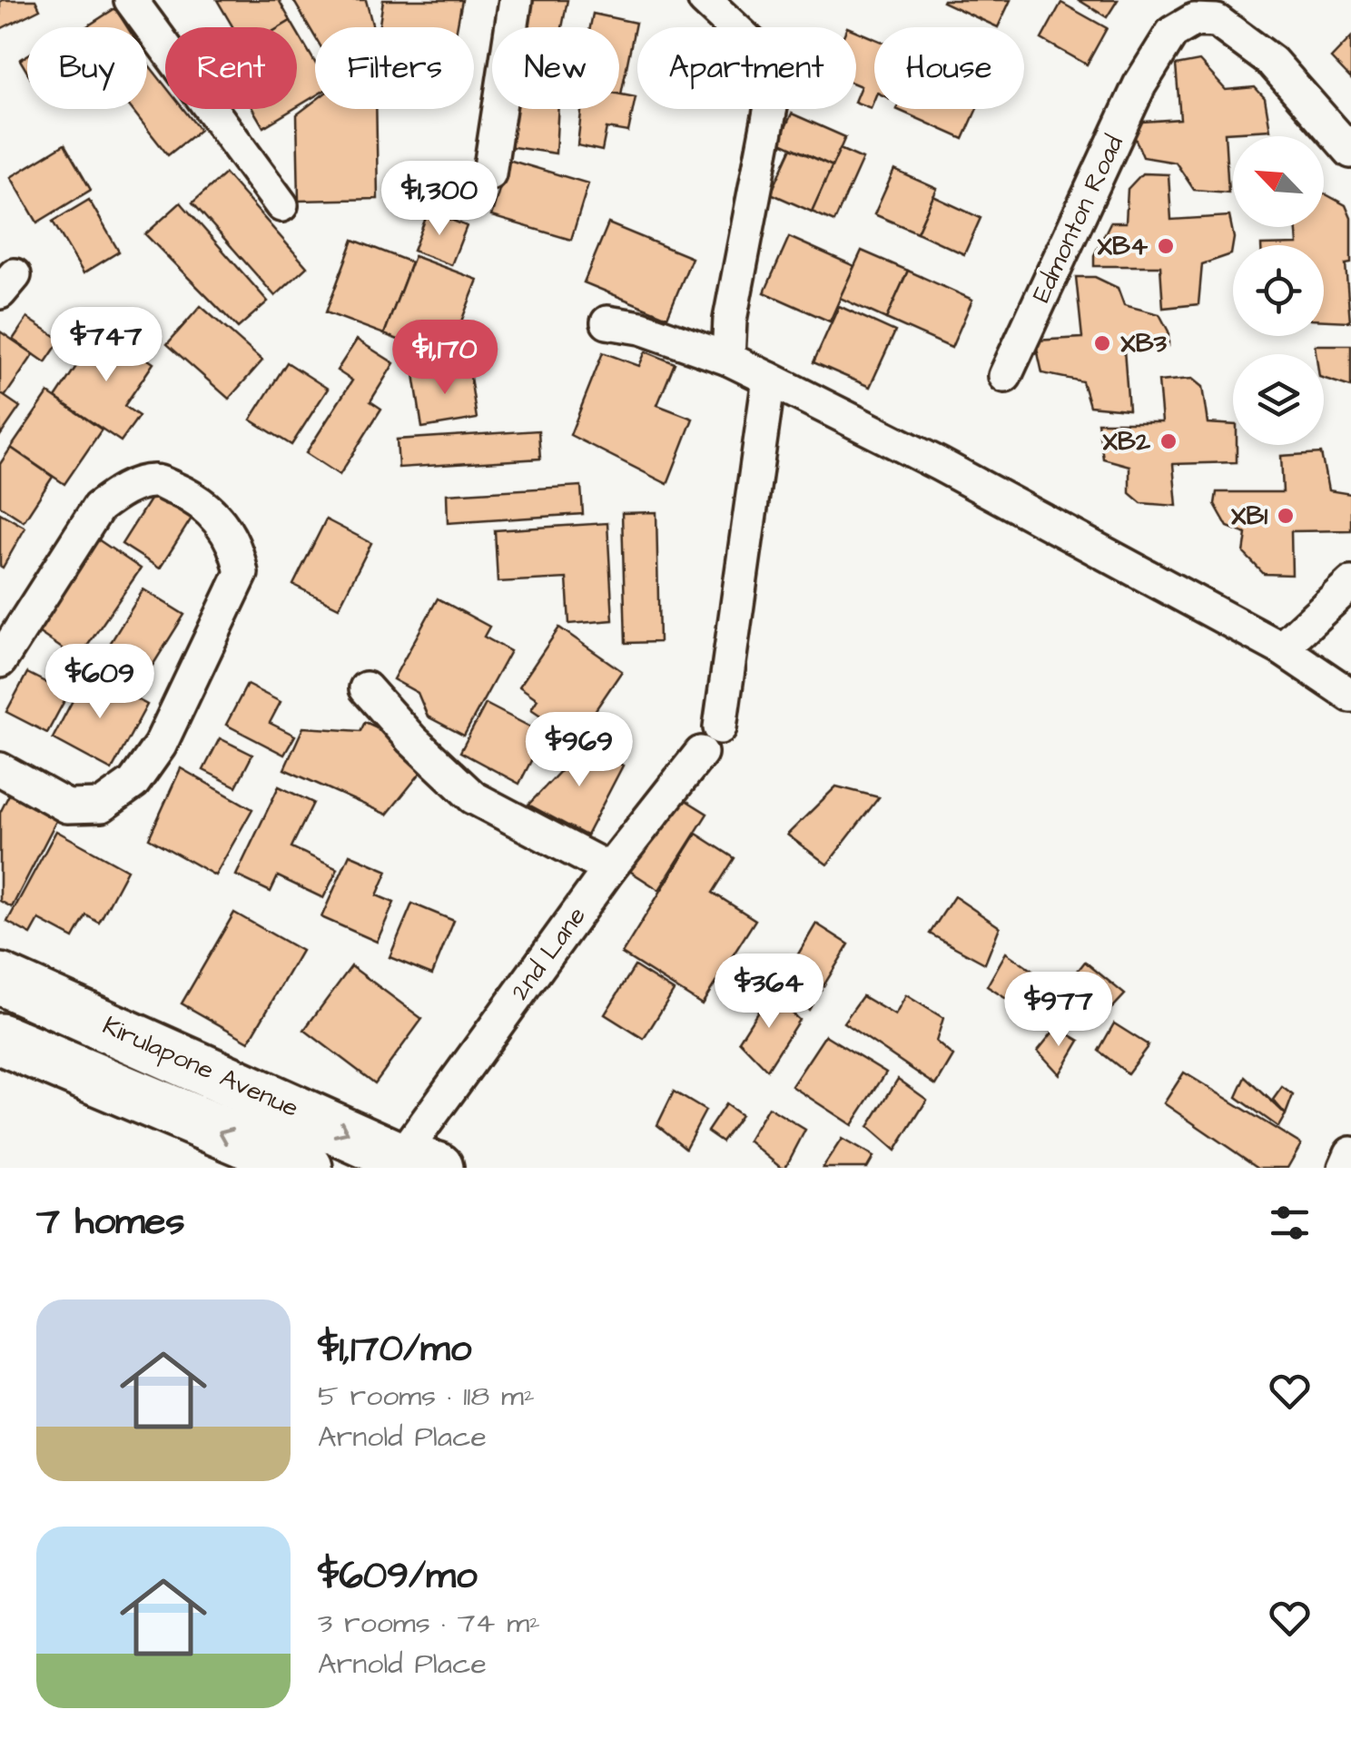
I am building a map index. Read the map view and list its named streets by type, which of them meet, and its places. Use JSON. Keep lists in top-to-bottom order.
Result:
{
  "streets": {
    "highway": ["Kirulapone Avenue"],
    "street": ["Edmonton Road", "2nd Lane"]
  },
  "crossings": [
    ["2nd Lane", "Kirulapone Avenue"]
  ],
  "places": [
    "XB4",
    "XB3",
    "XB2",
    "XB1"
  ],
  "north": "top left",
  "page": {
    "chip": [
      "Buy",
      "Rent",
      "Filters",
      "New",
      "Apartment",
      "House"
    ],
    "price": [
      "$1,300",
      "$747",
      "$1,170",
      "$609",
      "$969",
      "$364",
      "$977"
    ],
    "heading": "7 homes",
    "list": [
      {
        "name": "$1,170/mo",
        "note": "5 rooms · 118 m² · Arnold Place"
      },
      {
        "name": "$609/mo",
        "note": "3 rooms · 74 m² · Arnold Place"
      }
    ]
  }
}
